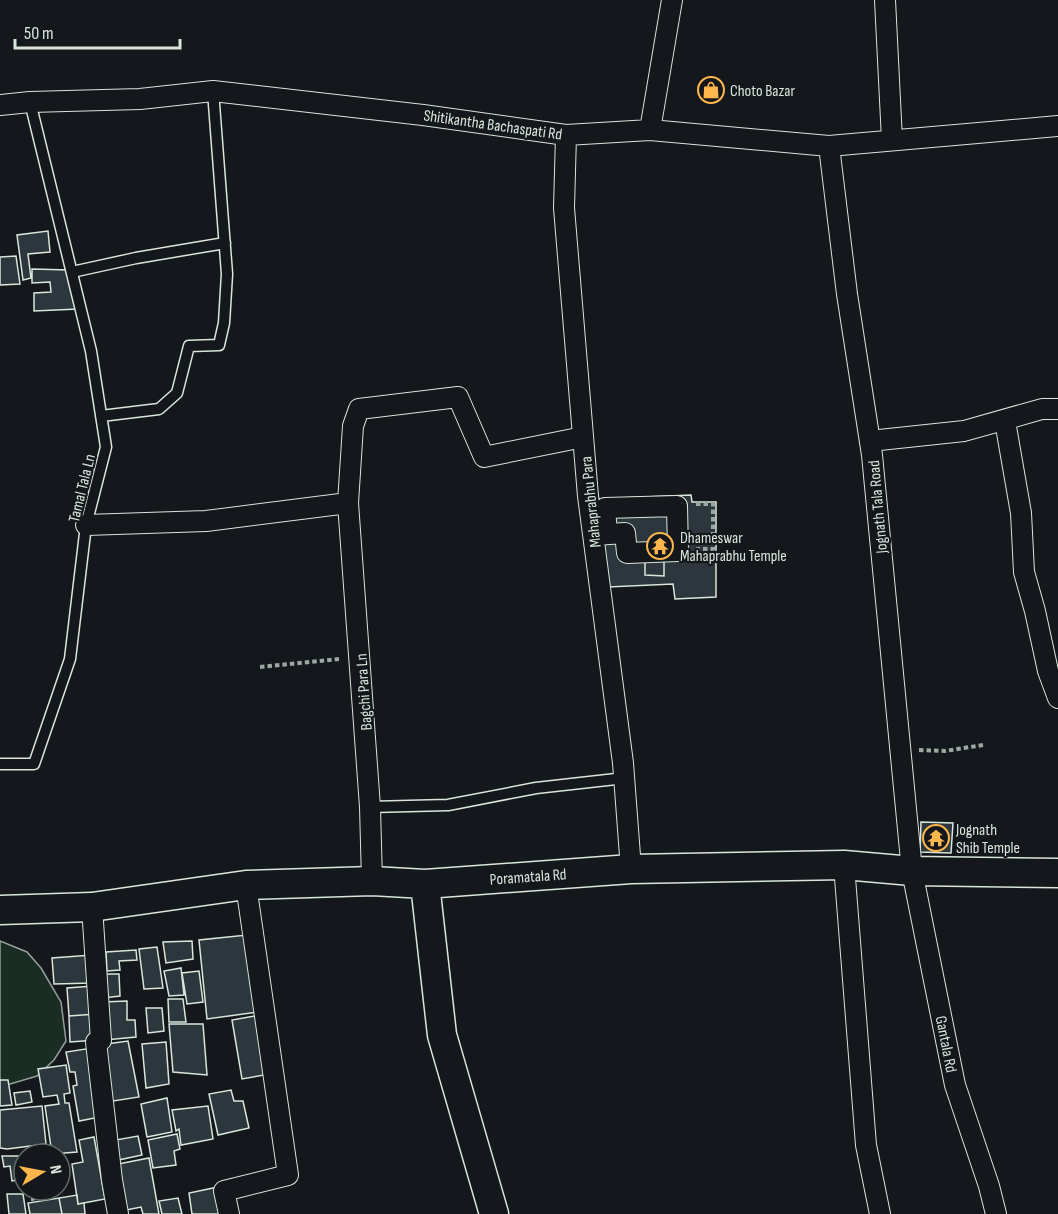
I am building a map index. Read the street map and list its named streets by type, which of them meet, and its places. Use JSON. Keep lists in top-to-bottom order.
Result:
{
  "streets": {
    "main road": ["Poramatala Rd"],
    "street": [
      "Shitikantha Bachaspati Rd",
      "Mahaprabhu Para",
      "Jognath Tala Road",
      "Bagchi Para Ln",
      "Gantala Rd"
    ],
    "lane": ["Tamal Tala Ln"]
  },
  "crossings": [
    ["Shitikantha Bachaspati Rd", "Tamal Tala Ln"],
    ["Shitikantha Bachaspati Rd", "Mahaprabhu Para"],
    ["Shitikantha Bachaspati Rd", "Jognath Tala Road"],
    ["Mahaprabhu Para", "Bagchi Para Ln"],
    ["Mahaprabhu Para", "Poramatala Rd"],
    ["Jognath Tala Road", "Poramatala Rd"],
    ["Jognath Tala Road", "Gantala Rd"],
    ["Bagchi Para Ln", "Poramatala Rd"],
    ["Poramatala Rd", "Gantala Rd"]
  ],
  "places": {
    "shop": ["Choto Bazar"],
    "temple": ["Dhameswar Mahaprabhu Temple", "Jognath Shib Temple"]
  },
  "scale_bar": "50 m",
  "north": "right"
}
